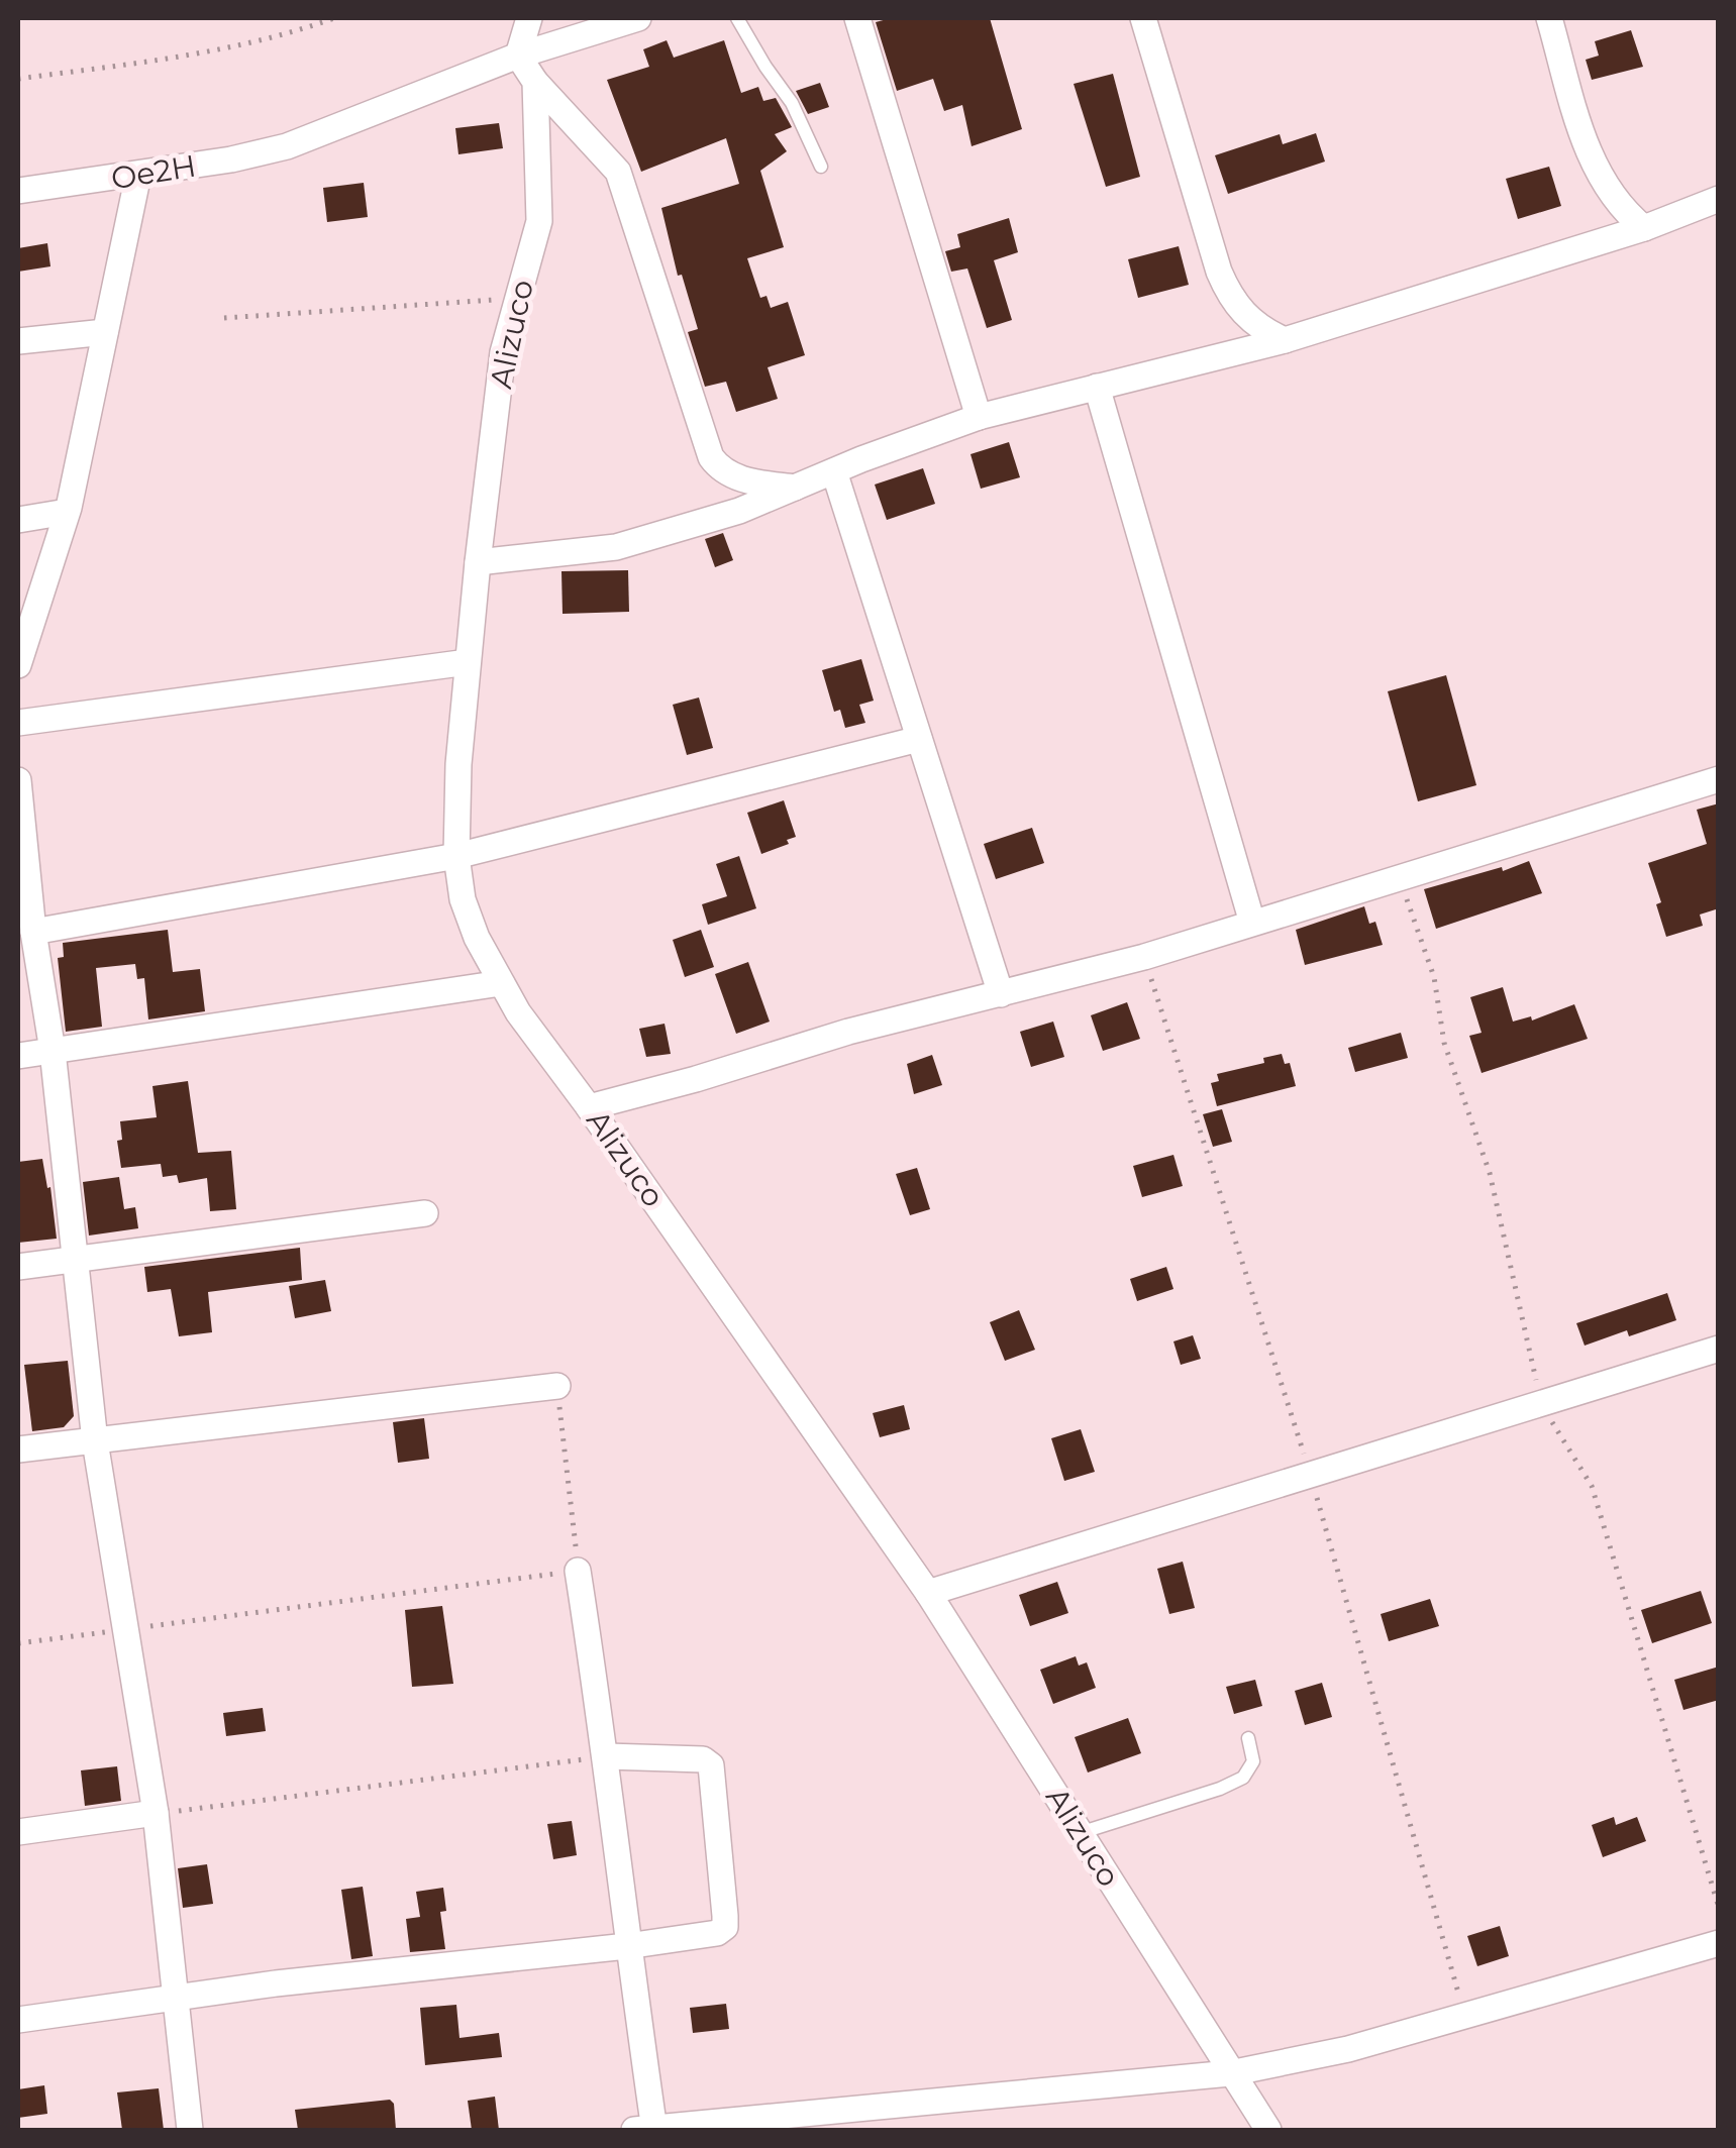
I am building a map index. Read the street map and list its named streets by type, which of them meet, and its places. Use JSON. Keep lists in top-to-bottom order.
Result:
{
  "streets": {
    "street": ["Oe2H", "Alizuco"]
  }
}
